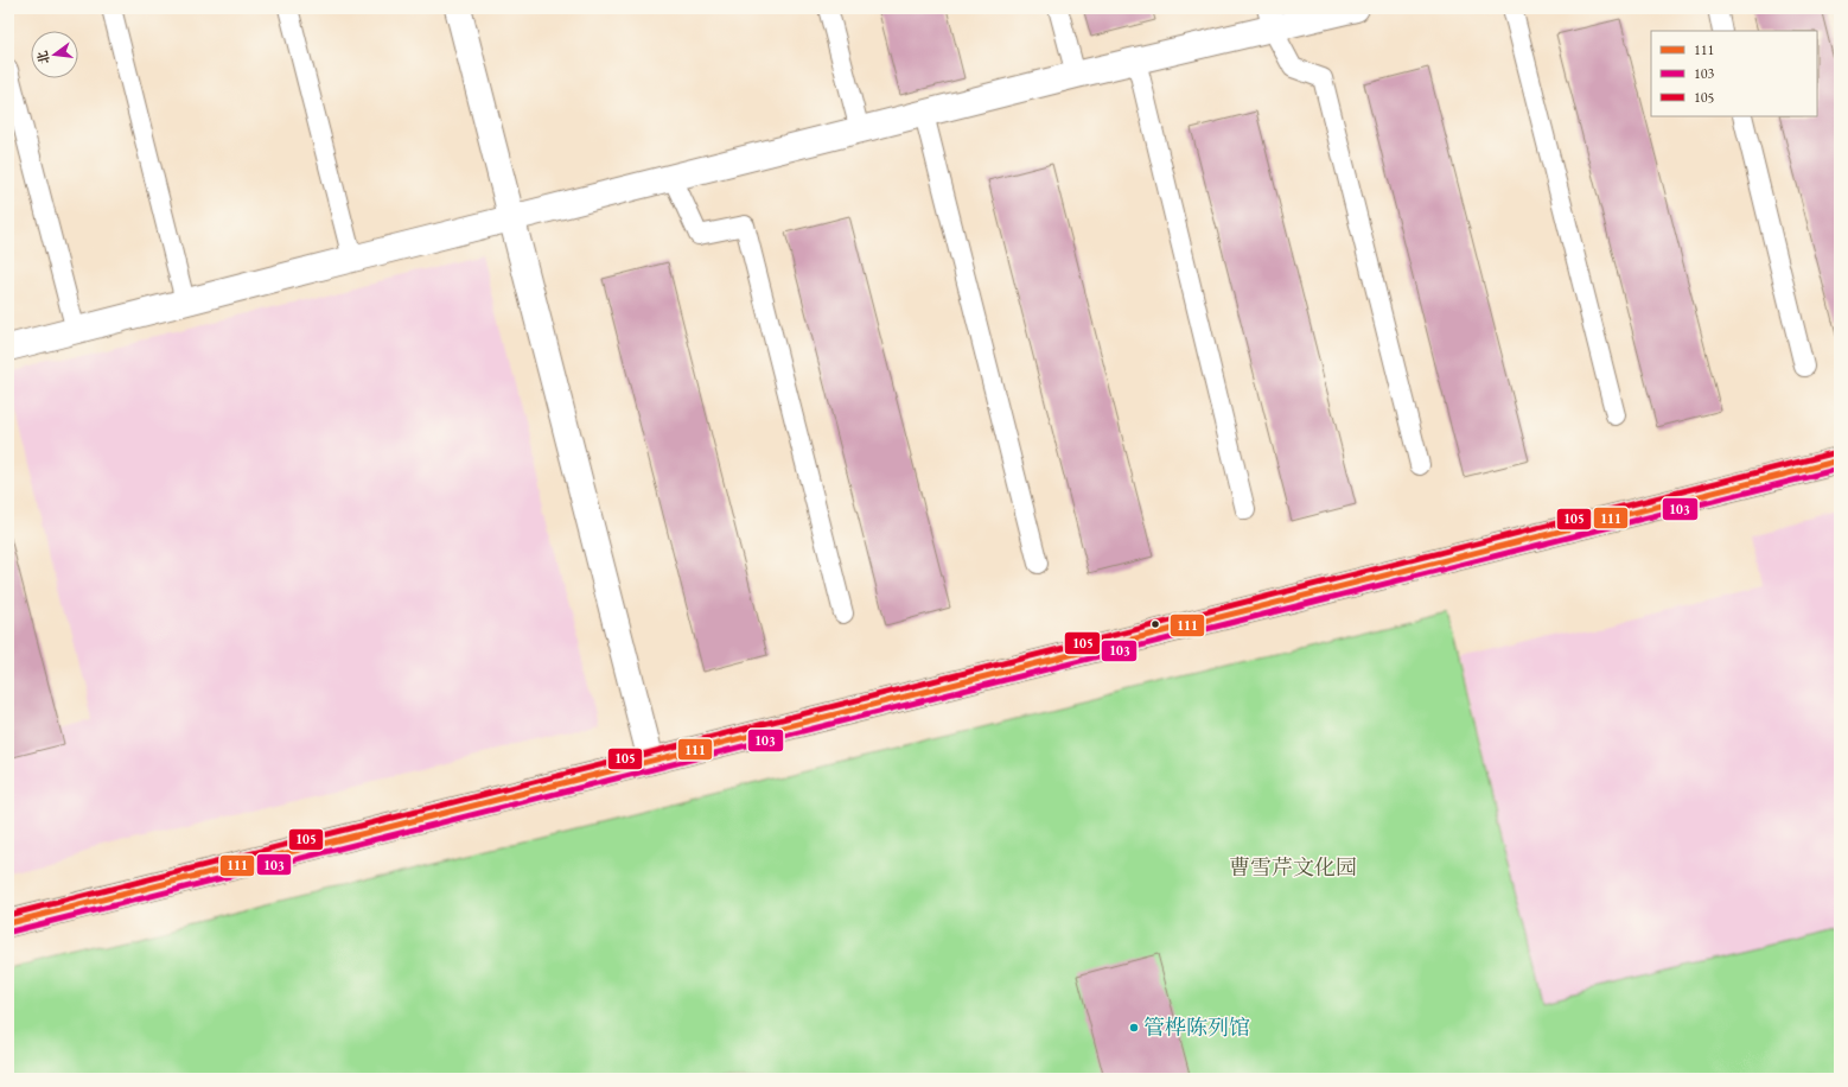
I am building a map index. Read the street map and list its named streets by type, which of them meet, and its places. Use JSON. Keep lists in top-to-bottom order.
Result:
{
  "parks": ["曹雪芹文化园"],
  "places": ["管桦陈列馆"],
  "lines": ["transit line 105", "transit line 111", "transit line 103"],
  "legend": ["111", "103", "105"],
  "north": "left"
}
